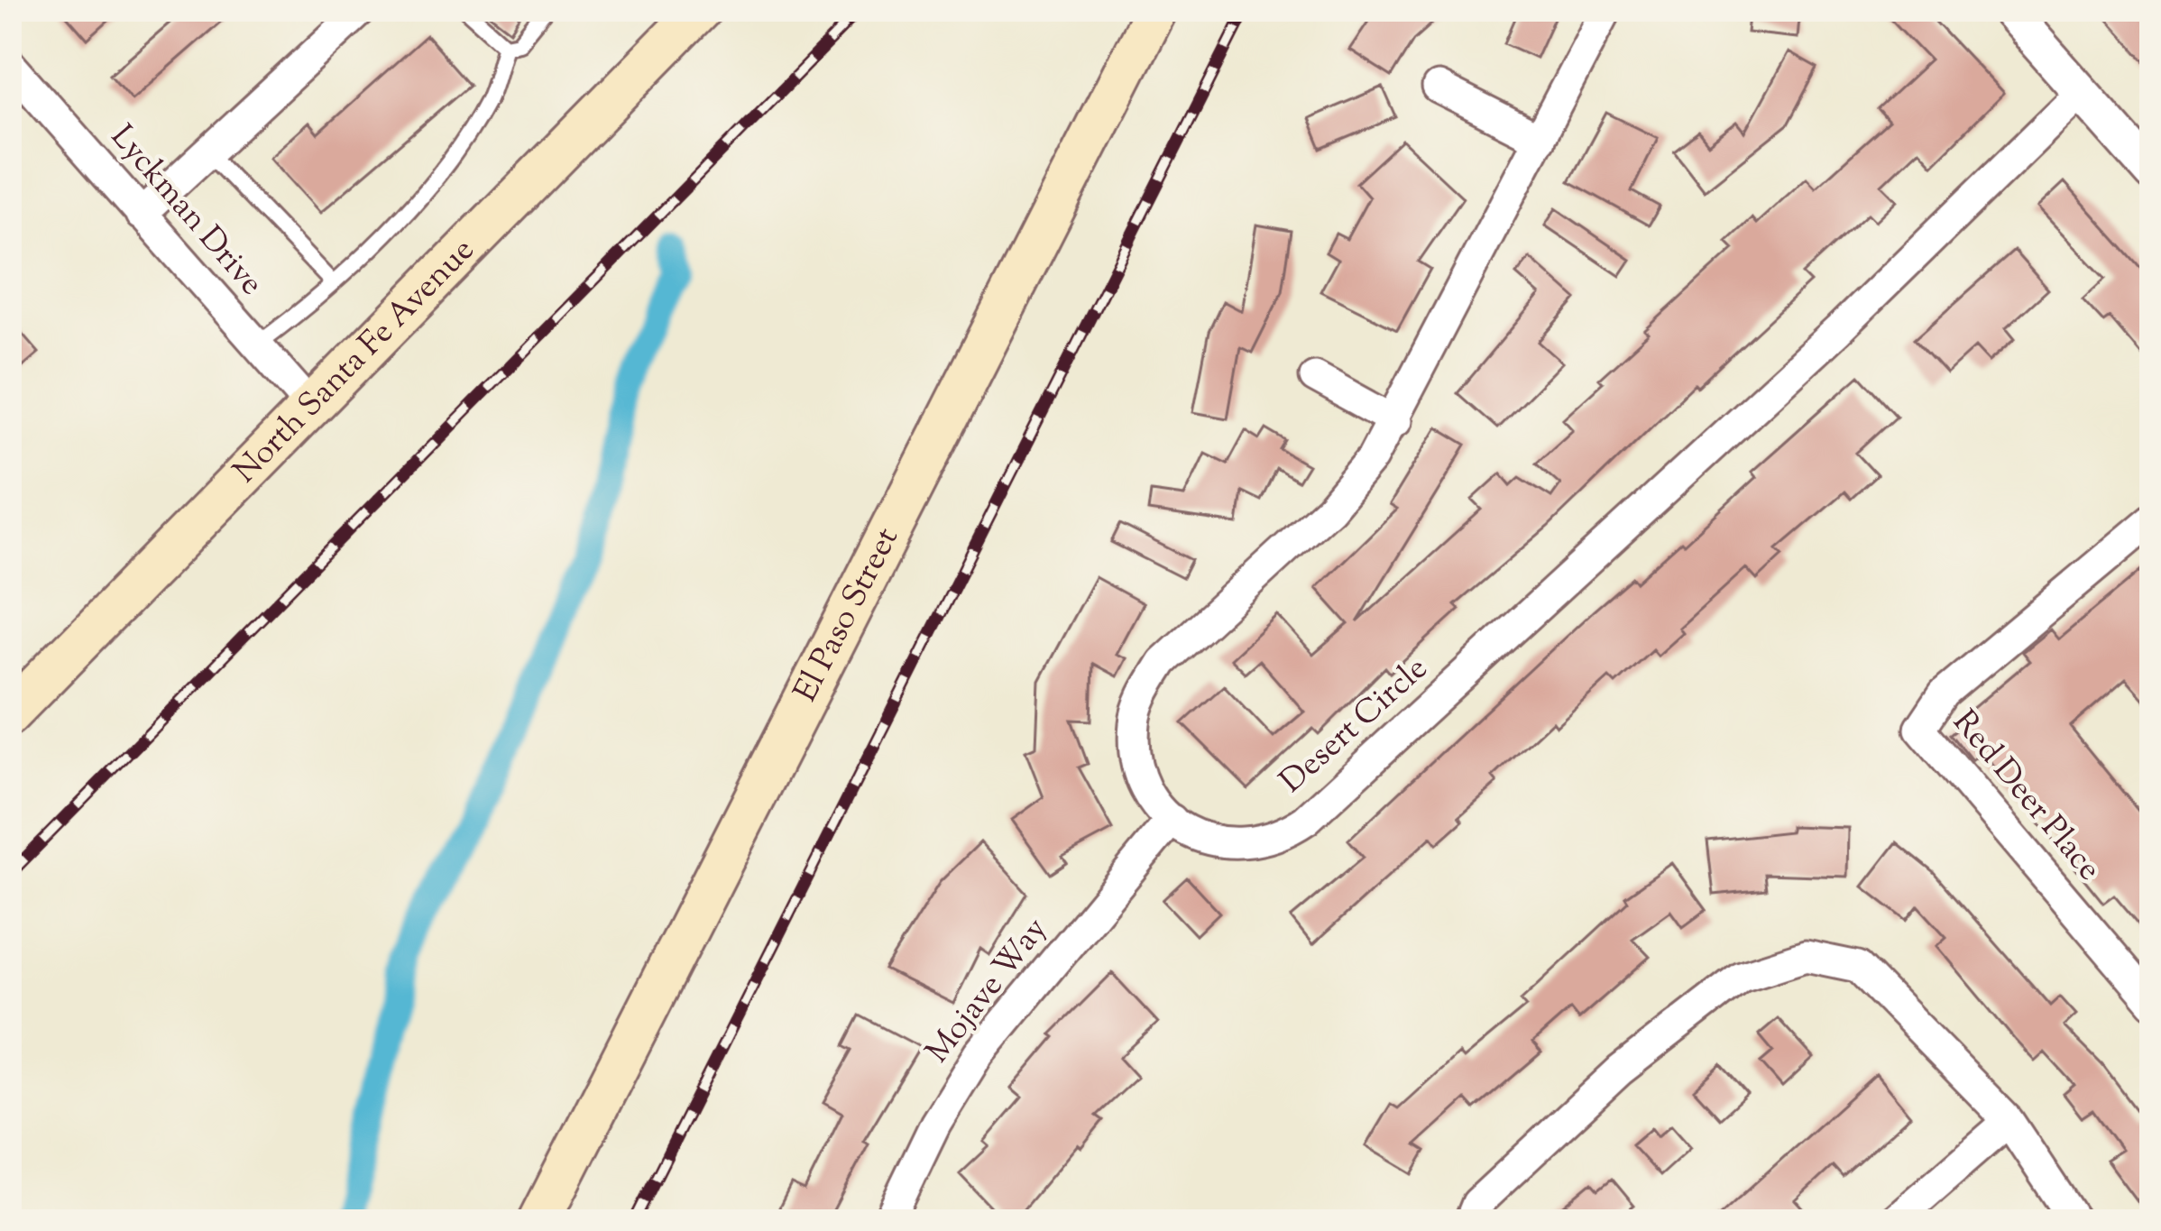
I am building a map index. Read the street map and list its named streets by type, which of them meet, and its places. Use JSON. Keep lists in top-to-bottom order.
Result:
{
  "streets": {
    "main road": ["North Santa Fe Avenue", "El Paso Street"],
    "street": [
      "Lyckman Drive",
      "Desert Circle",
      "Red Deer Place",
      "Mojave Way"
    ]
  },
  "crossings": [
    ["Lyckman Drive", "North Santa Fe Avenue"],
    ["Desert Circle", "Mojave Way"]
  ]
}
